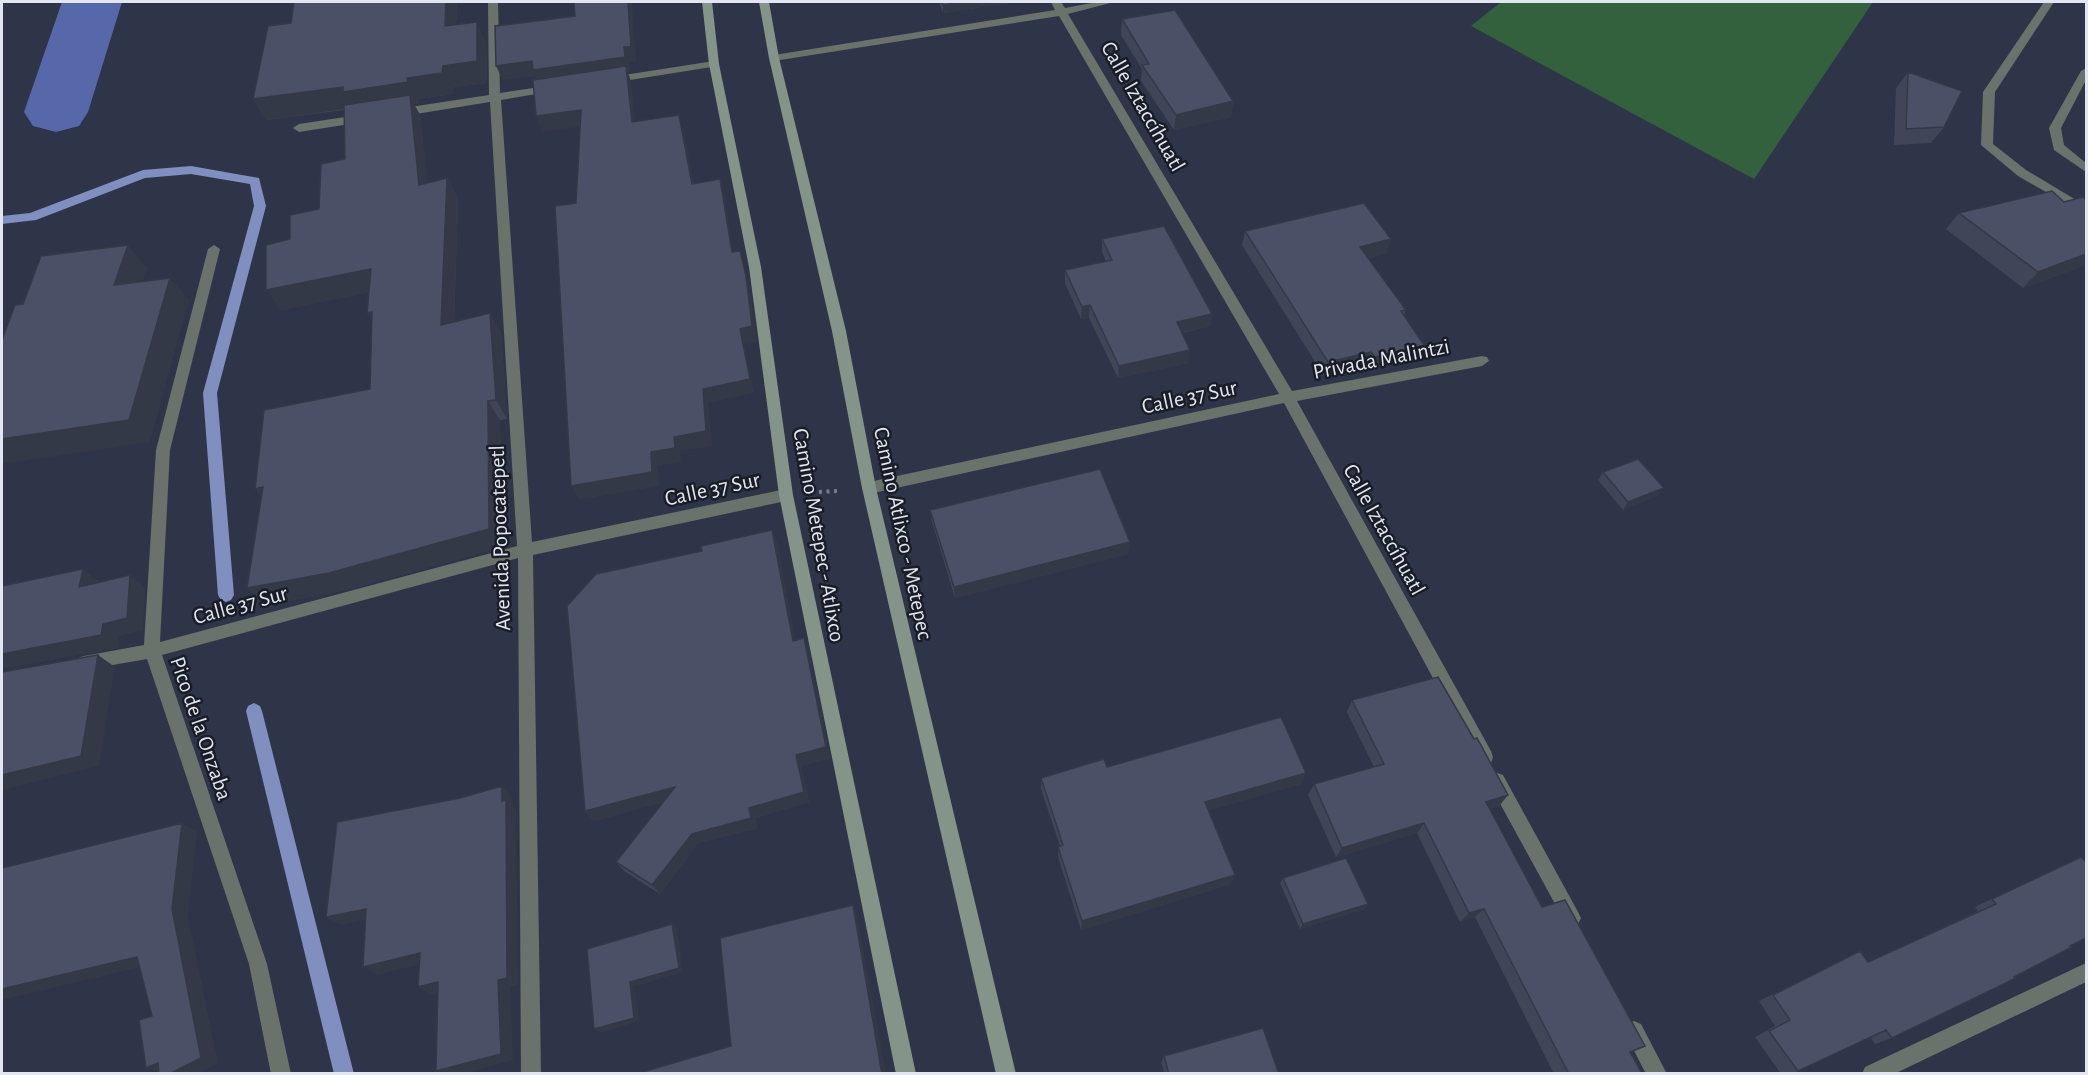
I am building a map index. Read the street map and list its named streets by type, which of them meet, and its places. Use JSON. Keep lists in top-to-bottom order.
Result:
{
  "streets": {
    "main road": ["Camino Atlixco - Metepec", "Camino Metepec - Atlixco"],
    "street": [
      "Calle Iztaccíhuatl",
      "Privada Malintzi",
      "Calle 37 Sur",
      "Avenida Popocatepetl",
      "Pico de la Onzaba"
    ]
  },
  "crossings": [
    ["Calle Iztaccíhuatl", "Privada Malintzi"],
    ["Calle Iztaccíhuatl", "Calle 37 Sur"],
    ["Privada Malintzi", "Calle 37 Sur"],
    ["Calle 37 Sur", "Camino Atlixco - Metepec"],
    ["Calle 37 Sur", "Camino Metepec - Atlixco"],
    ["Calle 37 Sur", "Avenida Popocatepetl"],
    ["Calle 37 Sur", "Pico de la Onzaba"]
  ]
}
